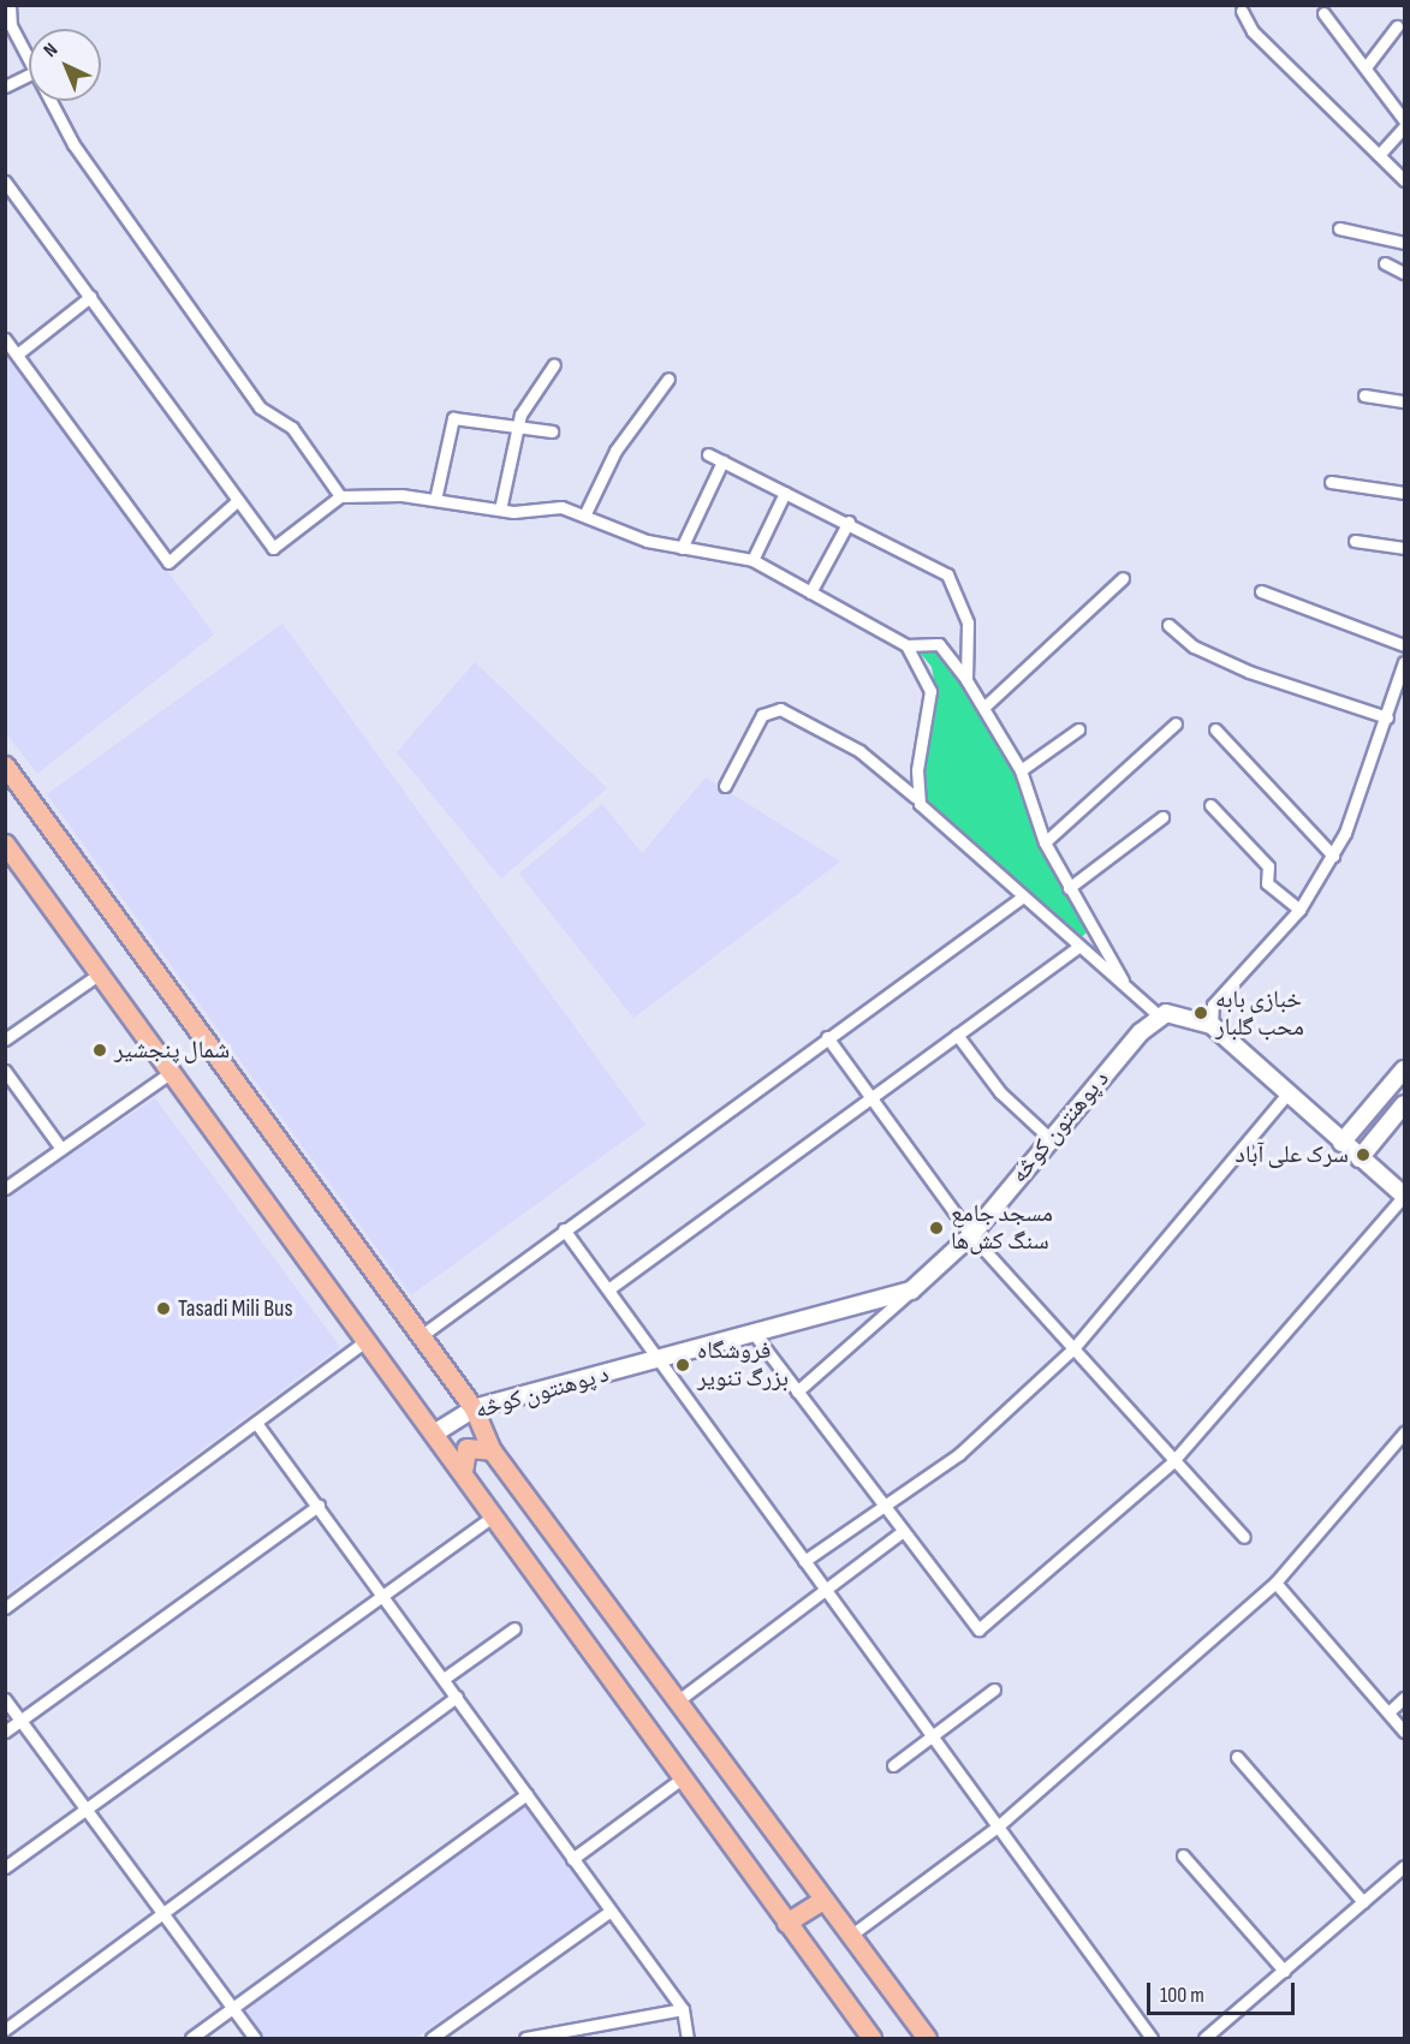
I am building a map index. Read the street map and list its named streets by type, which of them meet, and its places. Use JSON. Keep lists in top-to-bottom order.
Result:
{
  "streets": {
    "street": ["د پوهنتون کوڅه"]
  },
  "places": [
    "خبازی بابه محب گلبار",
    "شمال پنجشیر",
    "سرک علی آباد",
    "مسجد جامع سنگ کش‌ها",
    "Tasadi Mili Bus",
    "فروشگاه بزرگ تنویر"
  ],
  "scale_bar": "100 m",
  "north": "top left"
}
